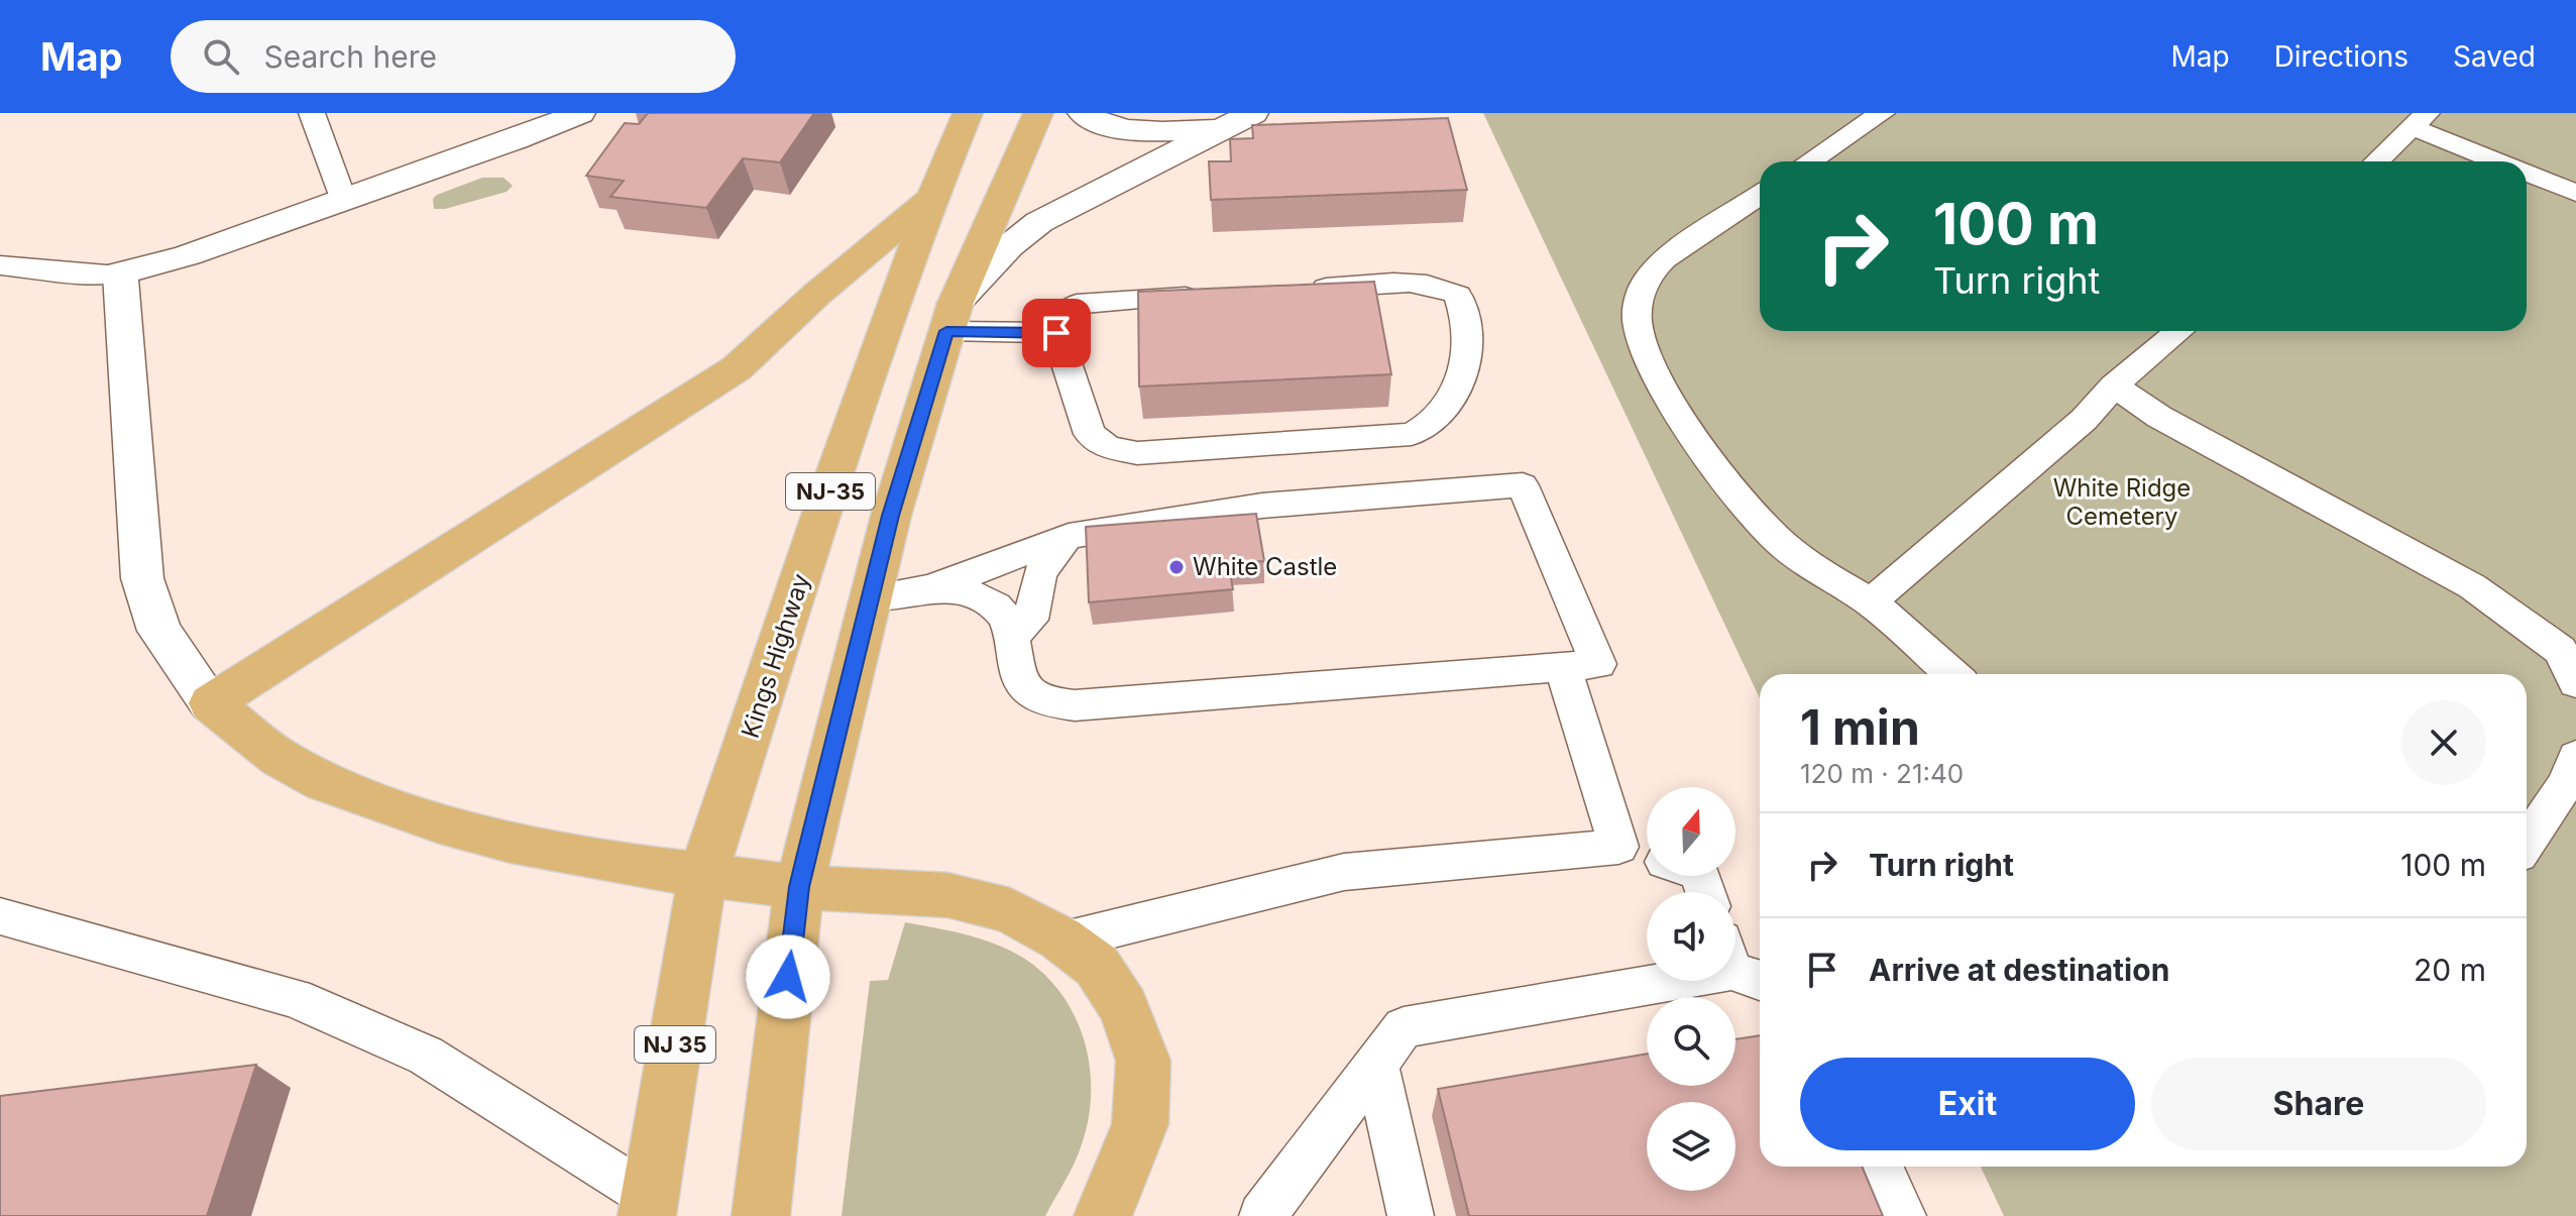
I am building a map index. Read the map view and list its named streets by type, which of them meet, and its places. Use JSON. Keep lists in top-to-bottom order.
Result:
{
  "streets": {
    "main road": ["NJ-35", "Kings Highway", "NJ 35"]
  },
  "parks": ["White Ridge Cemetery"],
  "places": ["White Castle"],
  "north": "top",
  "page": {
    "header": "Map",
    "search": "Search here",
    "nav": ["Map", "Directions", "Saved"],
    "turn": ["100 m", "Turn right"],
    "heading": ["1 min", "120 m · 21:40"],
    "list": [
      {
        "name": "Turn right",
        "value": "100 m"
      },
      {
        "name": "Arrive at destination",
        "value": "20 m"
      }
    ],
    "buttons": ["Exit", "Share"]
  }
}
